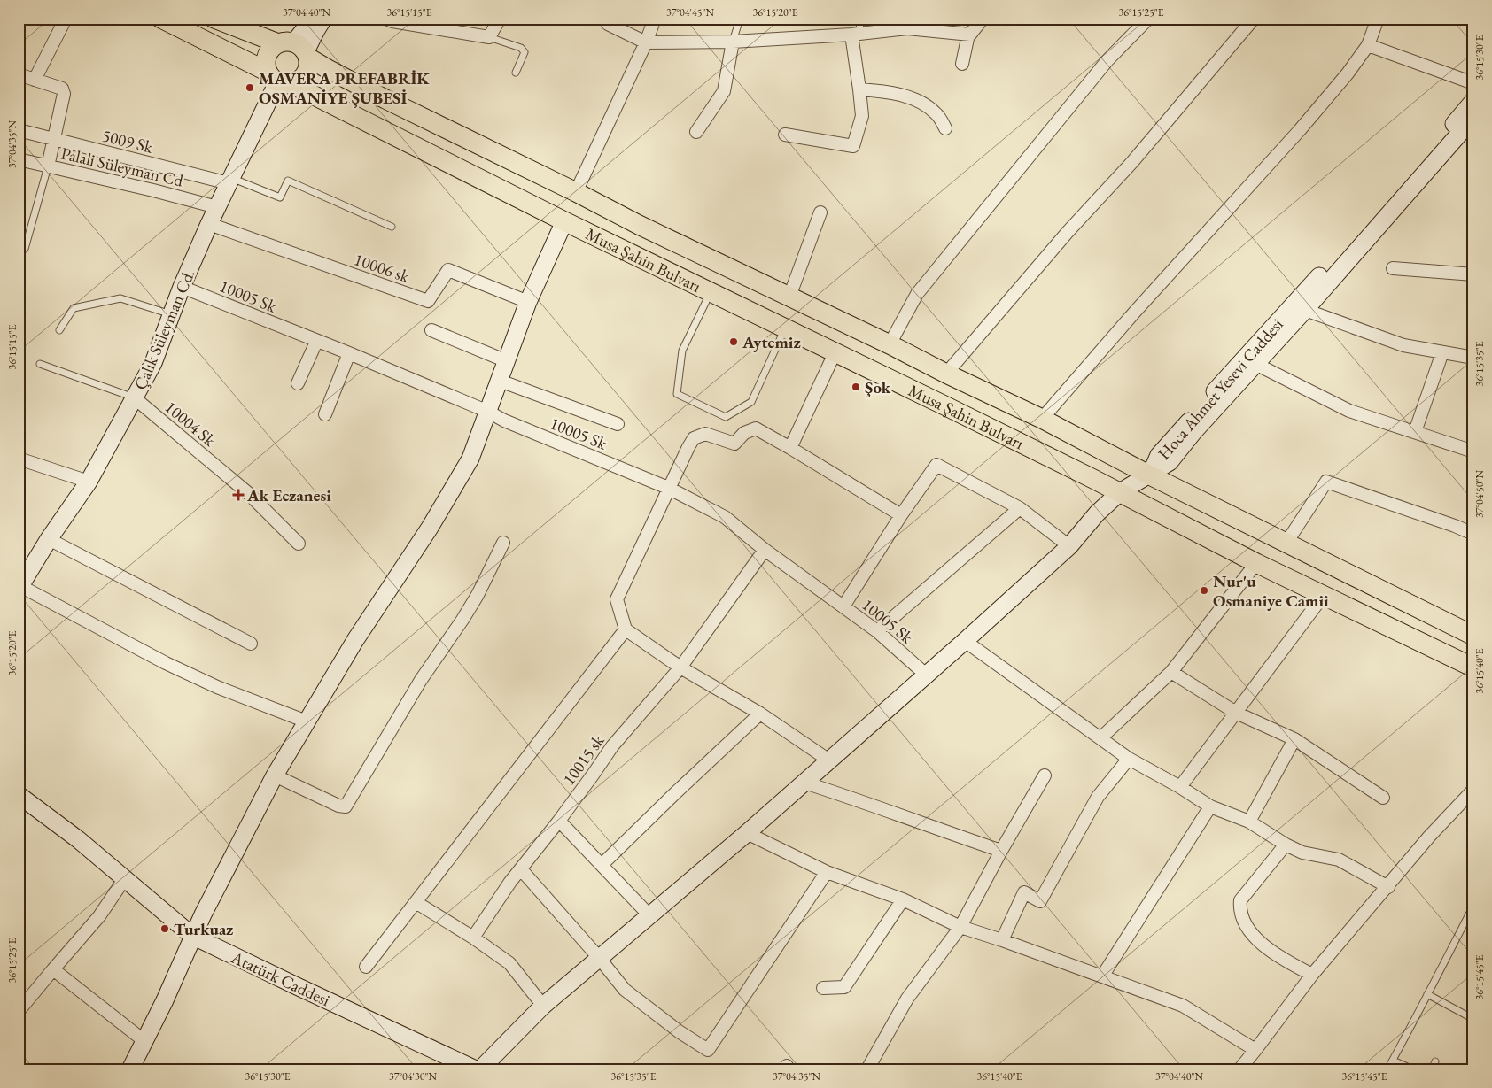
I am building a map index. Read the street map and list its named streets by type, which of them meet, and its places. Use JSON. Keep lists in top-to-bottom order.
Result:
{
  "streets": {
    "main road": ["Musa Şahin Bulvarı"],
    "street": [
      "5009 Sk",
      "Palali Süleyman Cd",
      "10006 sk",
      "10005 Sk",
      "Çalık Süleyman Cd.",
      "Hoca Ahmet Yesevi Caddesi",
      "10004 Sk",
      "10015 sk",
      "Atatürk Caddesi"
    ]
  },
  "crossings": [
    ["5009 Sk", "Çalık Süleyman Cd."],
    ["Palali Süleyman Cd", "Çalık Süleyman Cd."],
    ["Musa Şahin Bulvarı", "Çalık Süleyman Cd."],
    ["Musa Şahin Bulvarı", "Hoca Ahmet Yesevi Caddesi"],
    ["10006 sk", "Çalık Süleyman Cd."],
    ["10005 Sk", "Çalık Süleyman Cd."],
    ["10005 Sk", "10015 sk"],
    ["Çalık Süleyman Cd.", "10004 Sk"]
  ],
  "places": {
    "other": [
      "MAVERA PREFABRİK OSMANİYE ŞUBESİ",
      "Aytemiz",
      "Şok",
      "Nur'u Osmaniye Camii",
      "Turkuaz"
    ],
    "health": ["Ak Eczanesi"]
  },
  "coordinates": [
    "37°04'40\"N",
    "36°15'15\"E",
    "37°04'45\"N",
    "36°15'20\"E",
    "36°15'25\"E",
    "36°15'30\"E",
    "37°04'35\"N",
    "36°15'35\"E",
    "37°04'50\"N",
    "36°15'40\"E",
    "36°15'45\"E",
    "37°04'30\"N"
  ]
}
